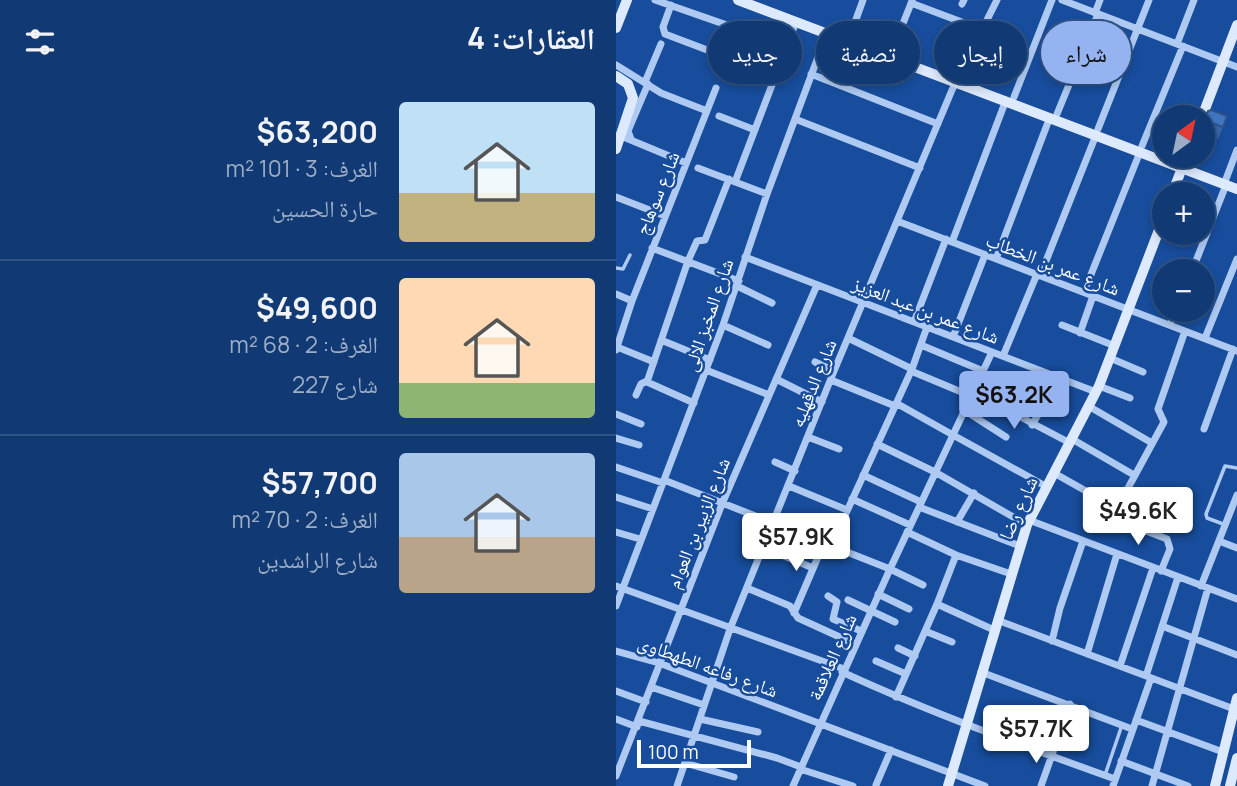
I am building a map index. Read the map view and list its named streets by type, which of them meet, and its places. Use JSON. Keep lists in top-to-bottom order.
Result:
{
  "streets": {
    "street": [
      "شارع سوهاج",
      "شارع عمر بن الخطاب",
      "شارع عمر بن عبد العزيز",
      "شارع المخبز الالى",
      "شارع الدقهليه",
      "شارع رضا",
      "شارع الزبير بن العوام",
      "شارع العلاقمة",
      "شارع رفاعه الطهطاوى"
    ]
  },
  "crossings": [
    ["شارع عمر بن الخطاب", "شارع الدقهليه"],
    ["شارع عمر بن الخطاب", "شارع رضا"],
    ["شارع عمر بن عبد العزيز", "شارع المخبز الالى"],
    ["شارع عمر بن عبد العزيز", "شارع الدقهليه"],
    ["شارع عمر بن عبد العزيز", "شارع رضا"],
    ["شارع عمر بن عبد العزيز", "شارع الزبير بن العوام"],
    ["شارع عمر بن عبد العزيز", "شارع العلاقمة"],
    ["شارع الدقهليه", "شارع رفاعه الطهطاوى"],
    ["شارع رضا", "شارع رفاعه الطهطاوى"],
    ["شارع الزبير بن العوام", "شارع رفاعه الطهطاوى"],
    ["شارع العلاقمة", "شارع رفاعه الطهطاوى"]
  ],
  "scale_bar": "100 m",
  "north": "top right",
  "page": {
    "heading": "العقارات: 4",
    "chip": [
      "شراء",
      "إيجار",
      "تصفية",
      "جديد"
    ],
    "list": [
      {
        "name": "$63,200",
        "note": "الغرف: 3 · 101 m² · حارة الحسين"
      },
      {
        "name": "$49,600",
        "note": "الغرف: 2 · 68 m² · شارع 227"
      },
      {
        "name": "$57,700",
        "note": "الغرف: 2 · 70 m² · شارع الراشدين"
      }
    ],
    "map_buttons": ["+", "−"],
    "price": [
      "$63.2K",
      "$49.6K",
      "$57.9K",
      "$57.7K"
    ],
    "scale": "100 m"
  }
}
